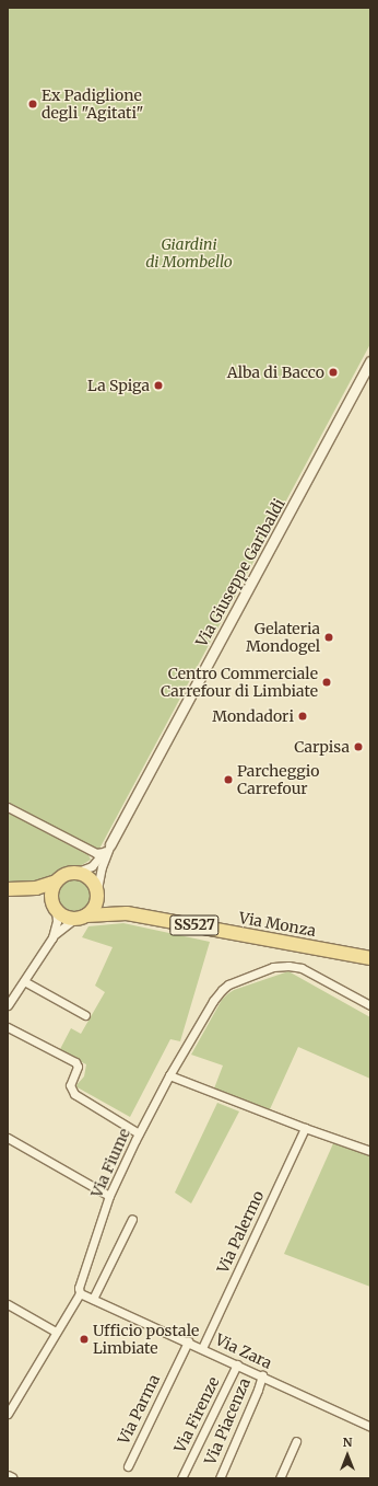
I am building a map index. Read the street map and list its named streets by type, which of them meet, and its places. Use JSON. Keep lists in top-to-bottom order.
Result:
{
  "streets": {
    "main road": ["Via Monza", "SS527"],
    "street": [
      "Via Giuseppe Garibaldi",
      "Via Fiume",
      "Via Palermo",
      "Via Zara",
      "Via Parma",
      "Via Firenze",
      "Via Piacenza"
    ]
  },
  "crossings": [
    ["Via Giuseppe Garibaldi", "Via Monza"],
    ["Via Fiume", "Via Zara"],
    ["Via Palermo", "Via Zara"],
    ["Via Zara", "Via Parma"],
    ["Via Zara", "Via Firenze"],
    ["Via Zara", "Via Piacenza"]
  ],
  "parks": ["Giardini di Mombello"],
  "places": [
    "Ex Padiglione degli \"Agitati\"",
    "Alba di Bacco",
    "La Spiga",
    "Gelateria Mondogel",
    "Centro Commerciale Carrefour di Limbiate",
    "Mondadori",
    "Carpisa",
    "Parcheggio Carrefour",
    "Ufficio postale Limbiate"
  ],
  "north": "top"
}
